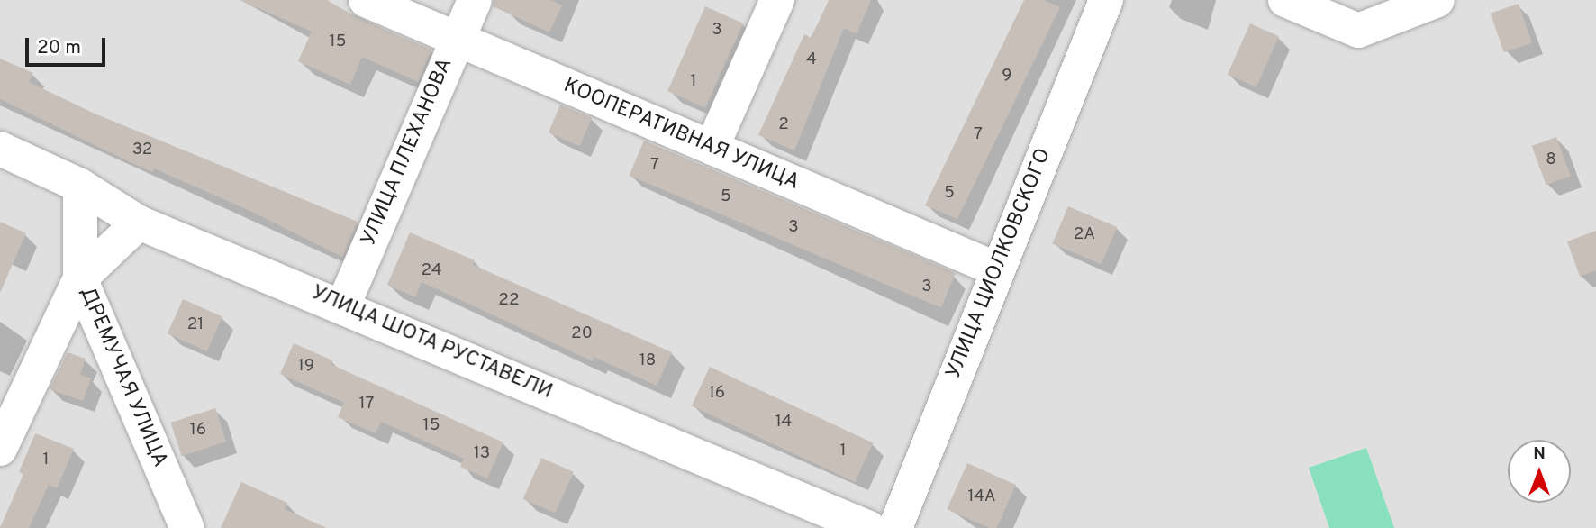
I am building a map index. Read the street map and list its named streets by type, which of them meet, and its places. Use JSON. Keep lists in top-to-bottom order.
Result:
{
  "streets": {
    "street": [
      "КООПЕРАТИВНАЯ УЛИЦА",
      "УЛИЦА ПЛЕХАНОВА",
      "УЛИЦА ЦИОЛКОВСКОГО",
      "УЛИЦА ШОТА РУСТАВЕЛИ",
      "ДРЕМУЧАЯ УЛИЦА"
    ]
  },
  "crossings": [
    ["КООПЕРАТИВНАЯ УЛИЦА", "УЛИЦА ПЛЕХАНОВА"],
    ["КООПЕРАТИВНАЯ УЛИЦА", "УЛИЦА ЦИОЛКОВСКОГО"],
    ["УЛИЦА ПЛЕХАНОВА", "УЛИЦА ШОТА РУСТАВЕЛИ"],
    ["УЛИЦА ШОТА РУСТАВЕЛИ", "ДРЕМУЧАЯ УЛИЦА"]
  ],
  "house_numbers": [
    "3",
    "15",
    "4",
    "9",
    "1",
    "2",
    "7",
    "32",
    "8",
    "7",
    "5",
    "5",
    "3",
    "2А",
    "24",
    "3",
    "22",
    "21",
    "20",
    "18",
    "19",
    "16",
    "17",
    "14",
    "15",
    "16",
    "1",
    "13",
    "1",
    "14А"
  ],
  "scale_bar": "20 m",
  "north": "top"
}
